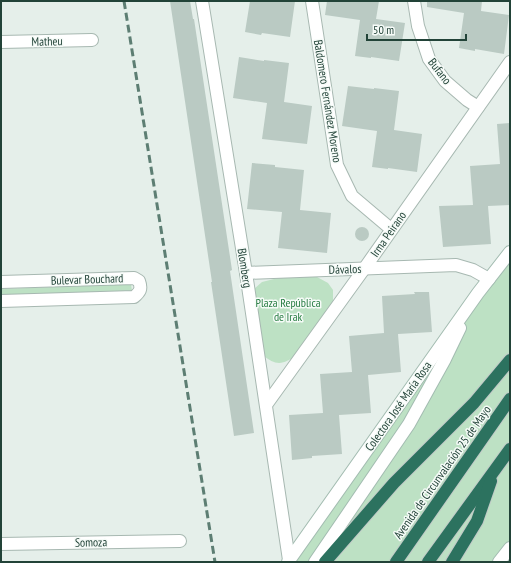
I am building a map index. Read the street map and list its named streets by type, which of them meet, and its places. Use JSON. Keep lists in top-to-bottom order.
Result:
{
  "streets": {
    "highway": ["Avenida de Circunvalación 25 de Mayo"],
    "street": [
      "Matheu",
      "Bufano",
      "Baldomero Fernández Moreno",
      "Irma Peirano",
      "Blomberg",
      "Dávalos",
      "Bulevar Bouchard",
      "Colectora José María Rosa",
      "Somoza"
    ]
  },
  "crossings": [
    ["Bufano", "Irma Peirano"],
    ["Baldomero Fernández Moreno", "Irma Peirano"],
    ["Irma Peirano", "Blomberg"],
    ["Irma Peirano", "Dávalos"],
    ["Blomberg", "Dávalos"],
    ["Blomberg", "Colectora José María Rosa"],
    ["Dávalos", "Colectora José María Rosa"]
  ],
  "parks": ["Plaza República de Irak"],
  "scale_bar": "50 m"
}
